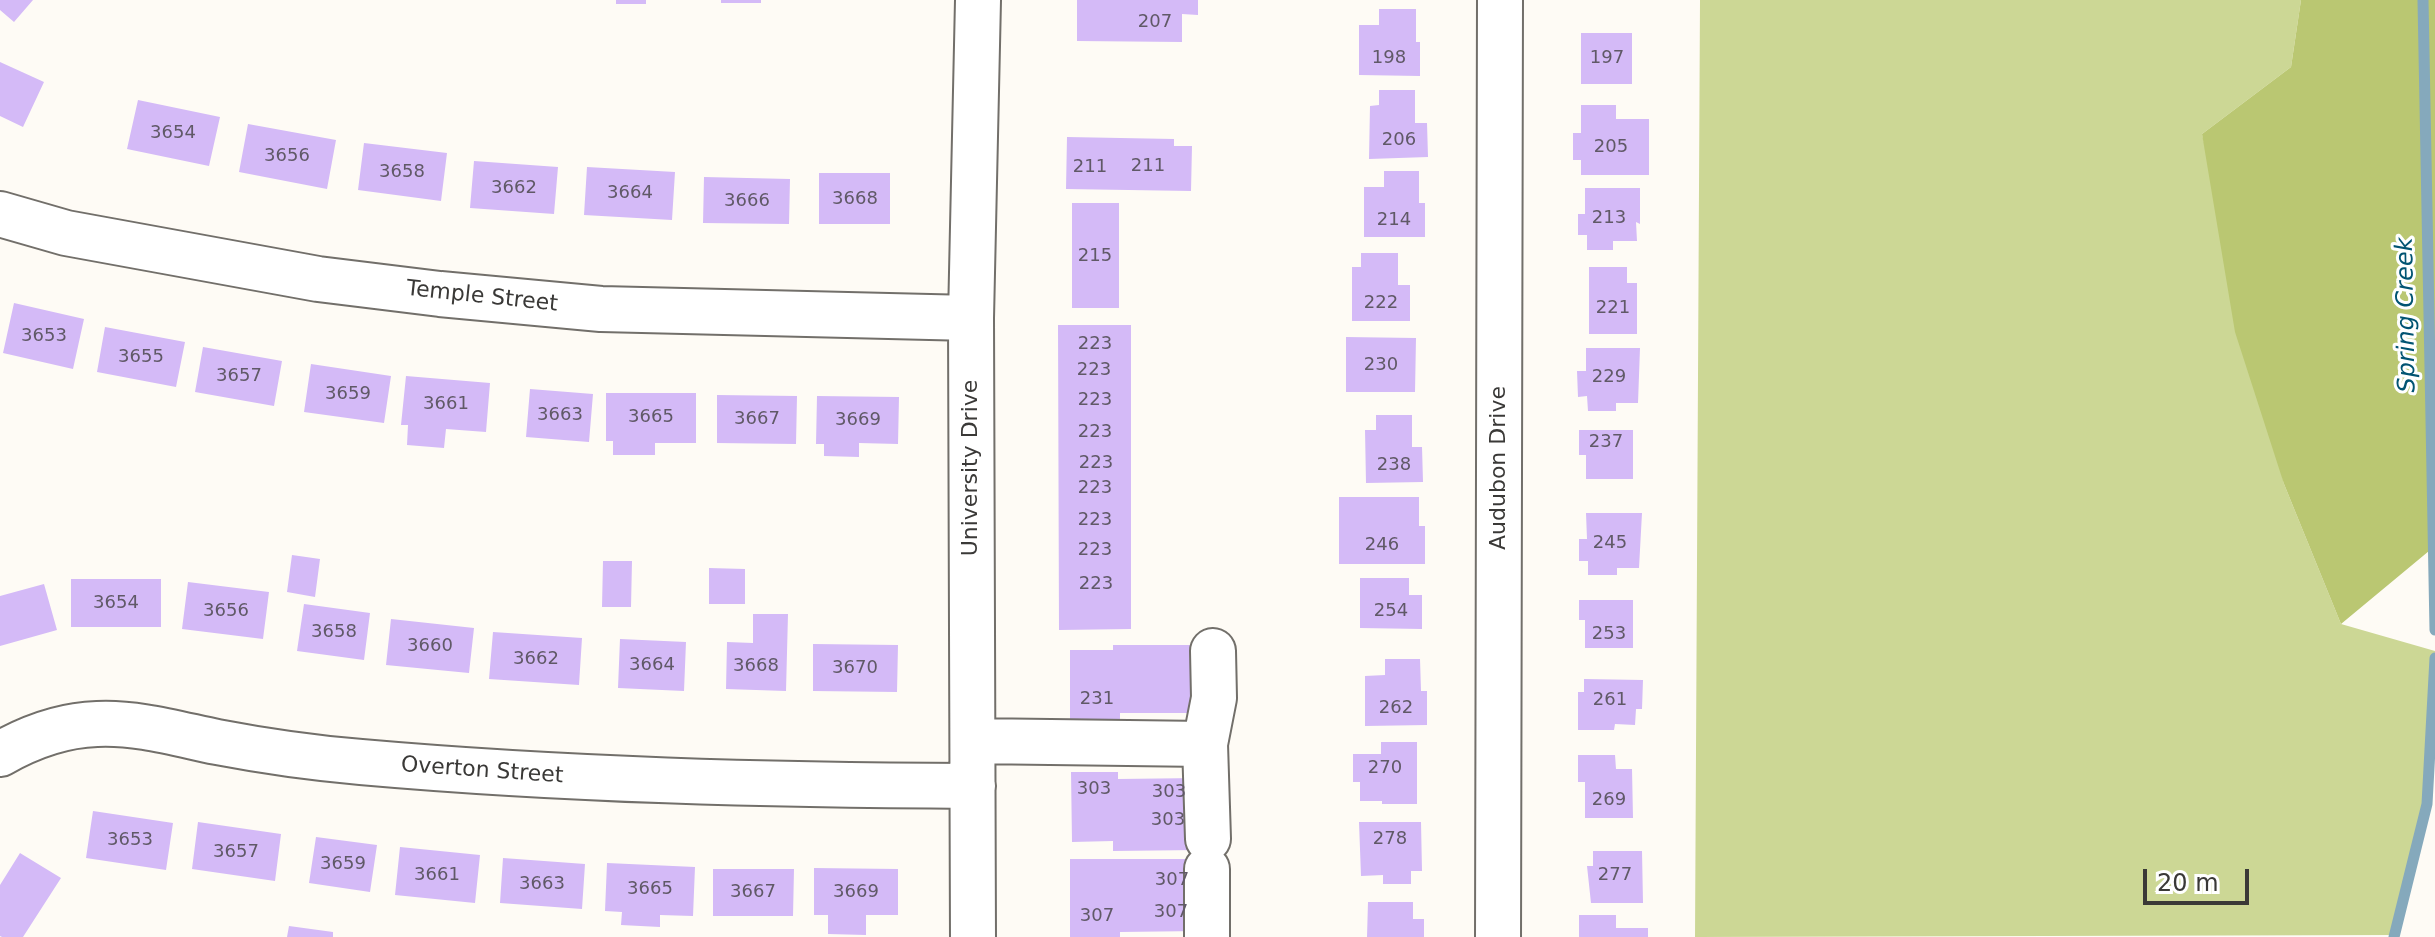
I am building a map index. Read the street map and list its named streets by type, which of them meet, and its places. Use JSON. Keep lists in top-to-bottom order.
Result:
{
  "streets": {
    "street": [
      "Temple Street",
      "University Drive",
      "Audubon Drive",
      "Overton Street"
    ]
  },
  "crossings": [
    ["Temple Street", "University Drive"],
    ["University Drive", "Overton Street"]
  ],
  "water": ["Spring Creek"],
  "house_numbers": [
    "207",
    "198",
    "197",
    "3654",
    "206",
    "205",
    "3656",
    "211",
    "211",
    "3658",
    "3662",
    "3664",
    "3668",
    "3666",
    "213",
    "214",
    "215",
    "222",
    "221",
    "3653",
    "223",
    "3655",
    "230",
    "223",
    "3657",
    "229",
    "3659",
    "223",
    "3661",
    "3663",
    "3665",
    "3667",
    "3669",
    "223",
    "237",
    "223",
    "238",
    "223",
    "223",
    "245",
    "246",
    "223",
    "223",
    "3654",
    "3656",
    "254",
    "3658",
    "253",
    "3660",
    "3662",
    "3664",
    "3668",
    "3670",
    "231",
    "261",
    "262",
    "270",
    "303",
    "303",
    "269",
    "303",
    "278",
    "3653",
    "3657",
    "3659",
    "3661",
    "277",
    "307",
    "3663",
    "3665",
    "3667",
    "3669",
    "307",
    "307"
  ],
  "scale_bar": "20 m"
}
